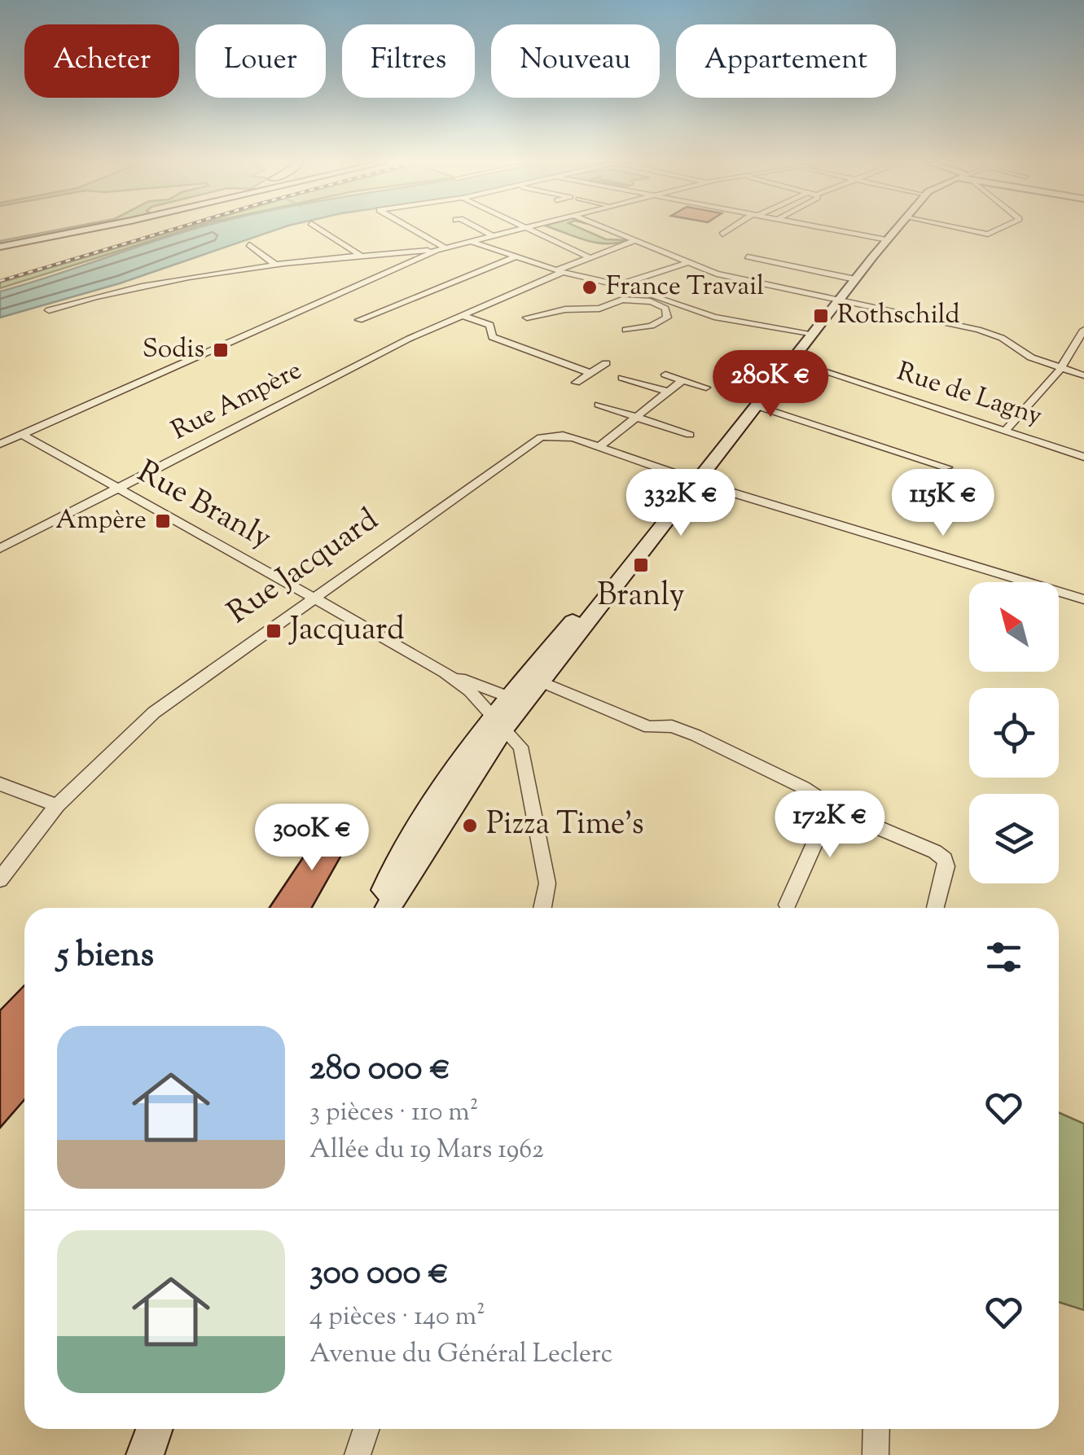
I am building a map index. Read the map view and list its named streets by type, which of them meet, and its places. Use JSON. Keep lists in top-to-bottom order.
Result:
{
  "streets": {
    "street": [
      "Rue de Lagny",
      "Rue Ampère",
      "Rue Branly",
      "Rue Jacquard"
    ]
  },
  "crossings": [
    ["Rue Ampère", "Rue Branly"],
    ["Rue Branly", "Rue Jacquard"]
  ],
  "places": {
    "other": ["France Travail", "Pizza Time's"],
    "transit": [
      "Rothschild",
      "Sodis",
      "Ampère",
      "Branly",
      "Jacquard"
    ]
  },
  "north": "top left",
  "page": {
    "chip": [
      "Acheter",
      "Louer",
      "Filtres",
      "Nouveau",
      "Appartement"
    ],
    "price": [
      "280K €",
      "332K €",
      "115K €",
      "172K €",
      "300K €"
    ],
    "heading": "5 biens",
    "list": [
      {
        "name": "280 000 €",
        "note": "3 pièces · 110 m² · Allée du 19 Mars 1962"
      },
      {
        "name": "300 000 €",
        "note": "4 pièces · 140 m² · Avenue du Général Leclerc"
      }
    ]
  }
}
